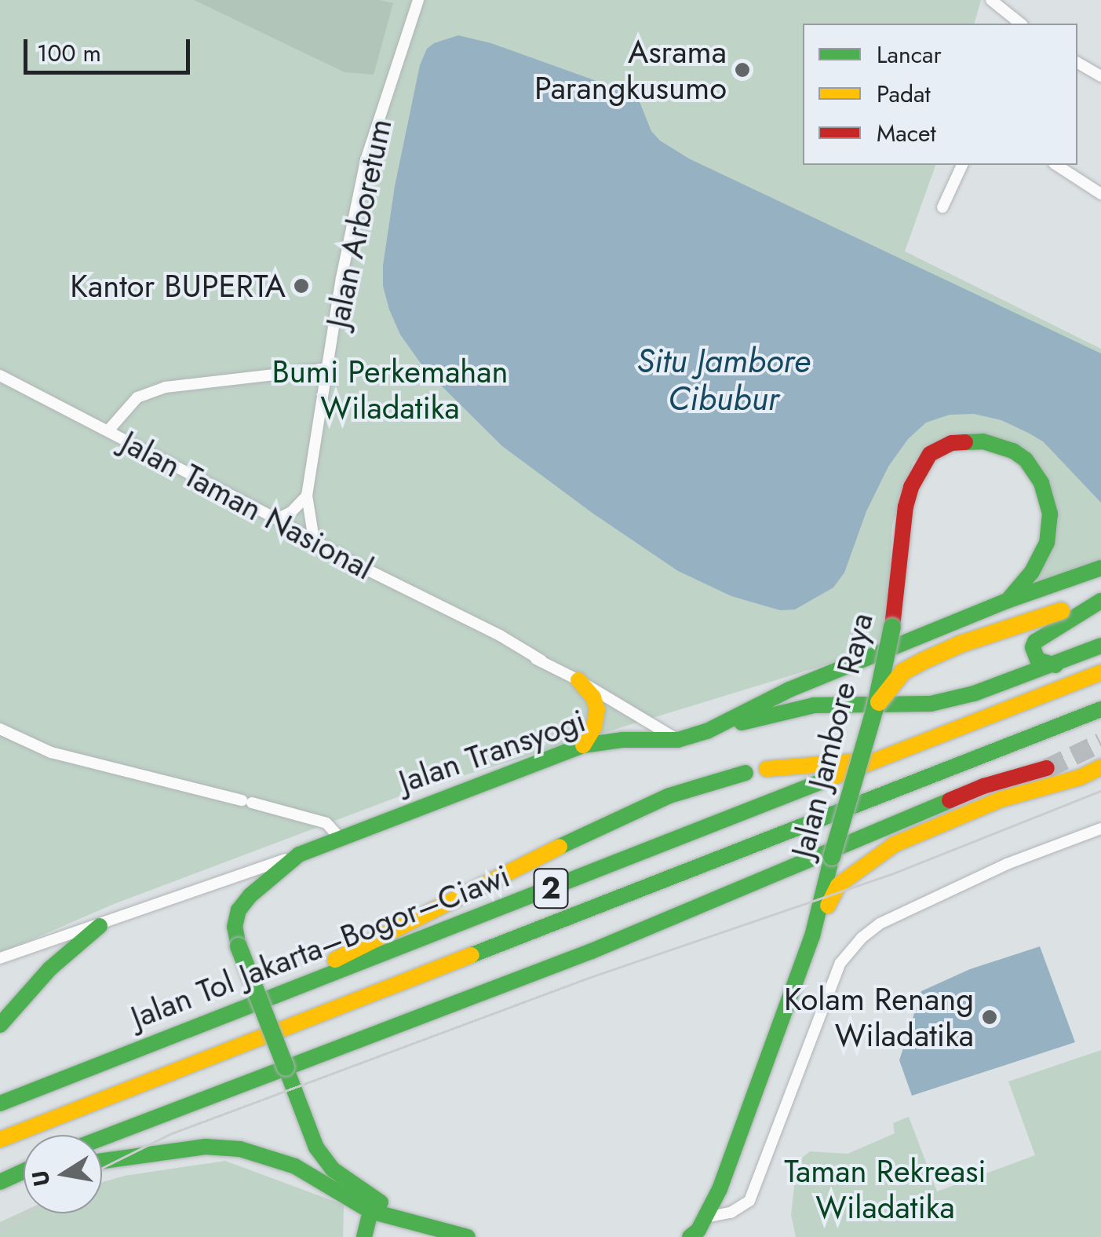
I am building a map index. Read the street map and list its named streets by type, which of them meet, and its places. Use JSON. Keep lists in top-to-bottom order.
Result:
{
  "streets": {
    "main road": [
      "Jalan Jambore Raya",
      "Jalan Transyogi",
      "2",
      "Jalan Tol Jakarta–Bogor–Ciawi"
    ],
    "street": ["Jalan Arboretum", "Jalan Taman Nasional"]
  },
  "crossings": [
    ["Jalan Arboretum", "Jalan Taman Nasional"],
    ["Jalan Taman Nasional", "Jalan Transyogi"],
    ["Jalan Jambore Raya", "Jalan Transyogi"]
  ],
  "water": ["Situ Jambore Cibubur"],
  "parks": ["Bumi Perkemahan Wiladatika", "Taman Rekreasi Wiladatika"],
  "places": ["Asrama Parangkusumo", "Kantor BUPERTA", "Kolam Renang Wiladatika"],
  "legend": ["Lancar", "Padat", "Macet"],
  "scale_bar": "100 m",
  "north": "left"
}
